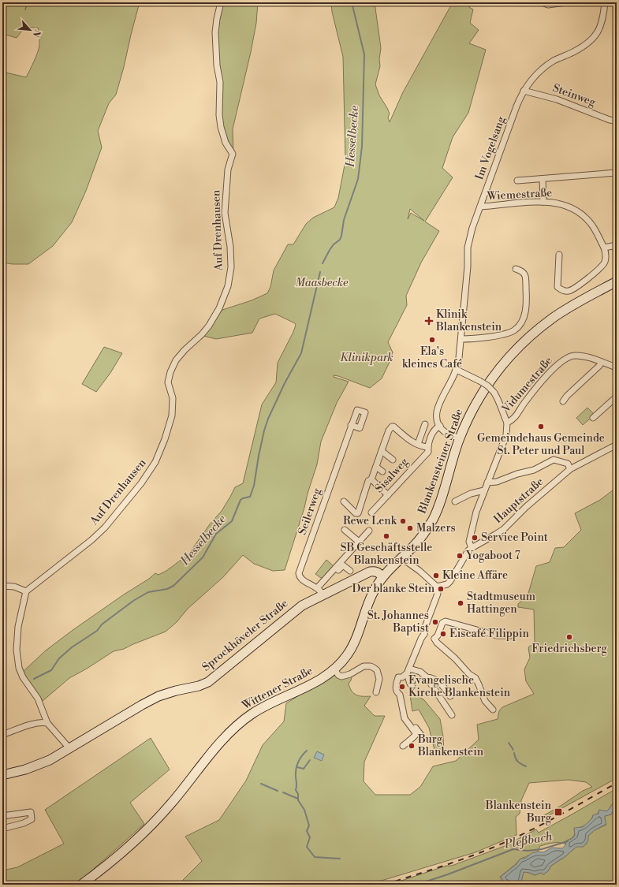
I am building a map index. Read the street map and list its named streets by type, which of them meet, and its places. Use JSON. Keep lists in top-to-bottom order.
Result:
{
  "streets": {
    "main road": ["Blankensteiner Straße", "Sprockhöveler Straße", "Wittener Straße"],
    "street": [
      "Steinweg",
      "Im Vogelsang",
      "Wiemestraße",
      "Auf Drenhausen",
      "Vidumestraße",
      "Sisalweg",
      "Hauptstraße",
      "Seilerweg"
    ]
  },
  "crossings": [
    ["Steinweg", "Im Vogelsang"],
    ["Im Vogelsang", "Wiemestraße"],
    ["Vidumestraße", "Hauptstraße"],
    ["Blankensteiner Straße", "Wittener Straße"],
    ["Seilerweg", "Sprockhöveler Straße"],
    ["Sprockhöveler Straße", "Wittener Straße"]
  ],
  "water": ["Hesselbecke", "Pleßbach"],
  "parks": ["Maasbecke", "Klinikpark"],
  "places": {
    "health": ["Klinik Blankenstein"],
    "other": [
      "Ela's kleines Café",
      "Gemeindehaus Gemeinde St. Peter und Paul",
      "Rewe Lenk",
      "Malzers",
      "SB Geschäftsstelle Blankenstein",
      "Service Point",
      "Yogaboot 7",
      "Kleine Affäre",
      "Der blanke Stein",
      "Stadtmuseum Hattingen",
      "St. Johannes Baptist",
      "Eiscafé Filippin",
      "Friedrichsberg",
      "Evangelische Kirche Blankenstein",
      "Burg Blankenstein"
    ],
    "transit": ["Blankenstein Burg"]
  },
  "north": "bottom right"
}
